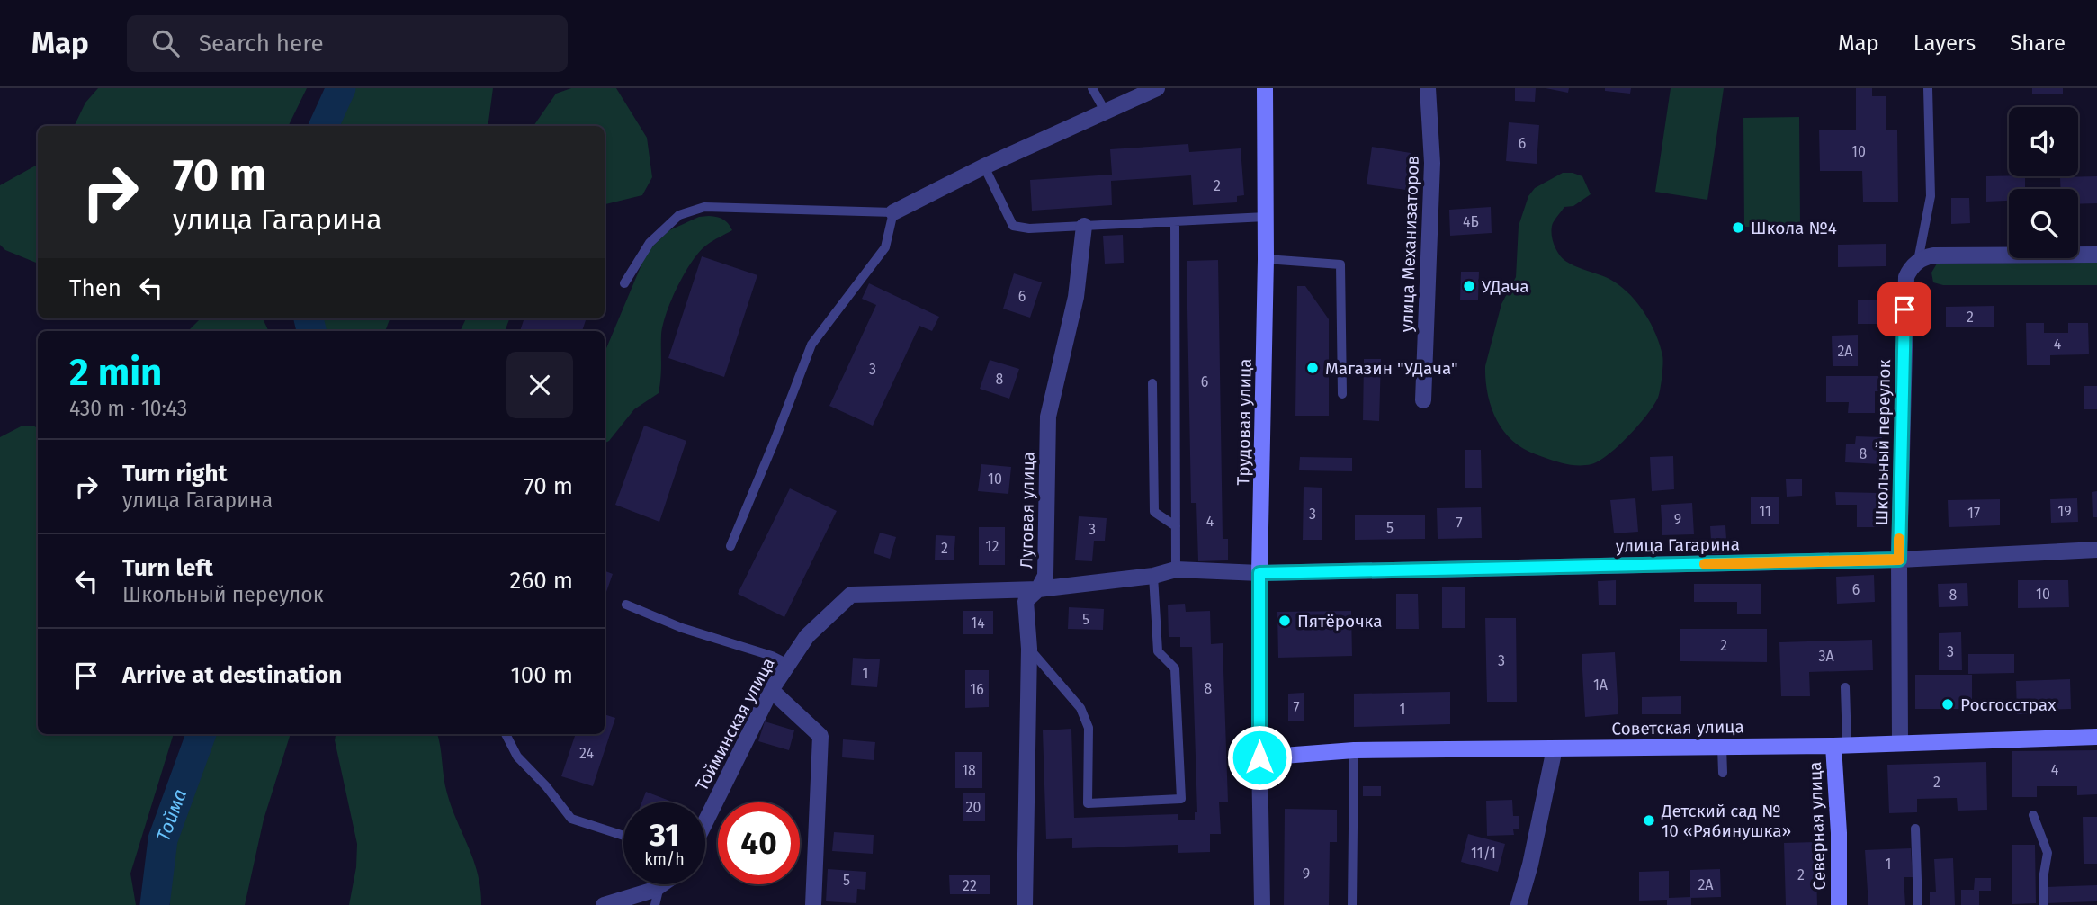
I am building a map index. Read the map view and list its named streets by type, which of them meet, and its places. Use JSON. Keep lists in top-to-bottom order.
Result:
{
  "streets": {
    "street": [
      "улица Механизаторов",
      "Трудовая улица",
      "Школьный переулок",
      "Луговая улица",
      "улица Гагарина",
      "Тойминская улица",
      "Советская улица",
      "Северная улица"
    ]
  },
  "crossings": [
    ["Трудовая улица", "улица Гагарина"],
    ["Трудовая улица", "Советская улица"],
    ["Школьный переулок", "улица Гагарина"],
    ["Школьный переулок", "Советская улица"],
    ["Луговая улица", "Тойминская улица"],
    ["улица Гагарина", "Тойминская улица"],
    ["Советская улица", "Северная улица"]
  ],
  "water": ["Тойма"],
  "places": [
    "Школа №4",
    "УДача",
    "Магазин \"УДача\"",
    "Пятёрочка",
    "Росгосстрах",
    "Детский сад № 10 «Рябинушка»"
  ],
  "house_numbers": [
    "6",
    "10",
    "2",
    "4Б",
    "6",
    "2",
    "4",
    "2А",
    "3",
    "8",
    "6",
    "8",
    "10",
    "11",
    "19",
    "17",
    "3",
    "9",
    "4",
    "7",
    "5",
    "3",
    "12",
    "2",
    "6",
    "10",
    "8",
    "5",
    "14",
    "2",
    "3",
    "3А",
    "3",
    "1",
    "1А",
    "8",
    "16",
    "7",
    "1",
    "24",
    "4",
    "18",
    "2",
    "20",
    "11/1",
    "1",
    "9",
    "2",
    "5",
    "2А",
    "22"
  ],
  "page": {
    "header": "Map",
    "search": "Search here",
    "nav": ["Map", "Layers", "Share"],
    "turn": ["70 m", "улица Гагарина"],
    "then": "Then",
    "heading": ["2 min", "430 m · 10:43"],
    "list": [
      {
        "name": "Turn right",
        "note": "улица Гагарина",
        "value": "70 m"
      },
      {
        "name": "Turn left",
        "note": "Школьный переулок",
        "value": "260 m"
      },
      {
        "name": "Arrive at destination",
        "value": "100 m"
      }
    ],
    "speed": "31 km/h",
    "limit": "40"
  }
}
